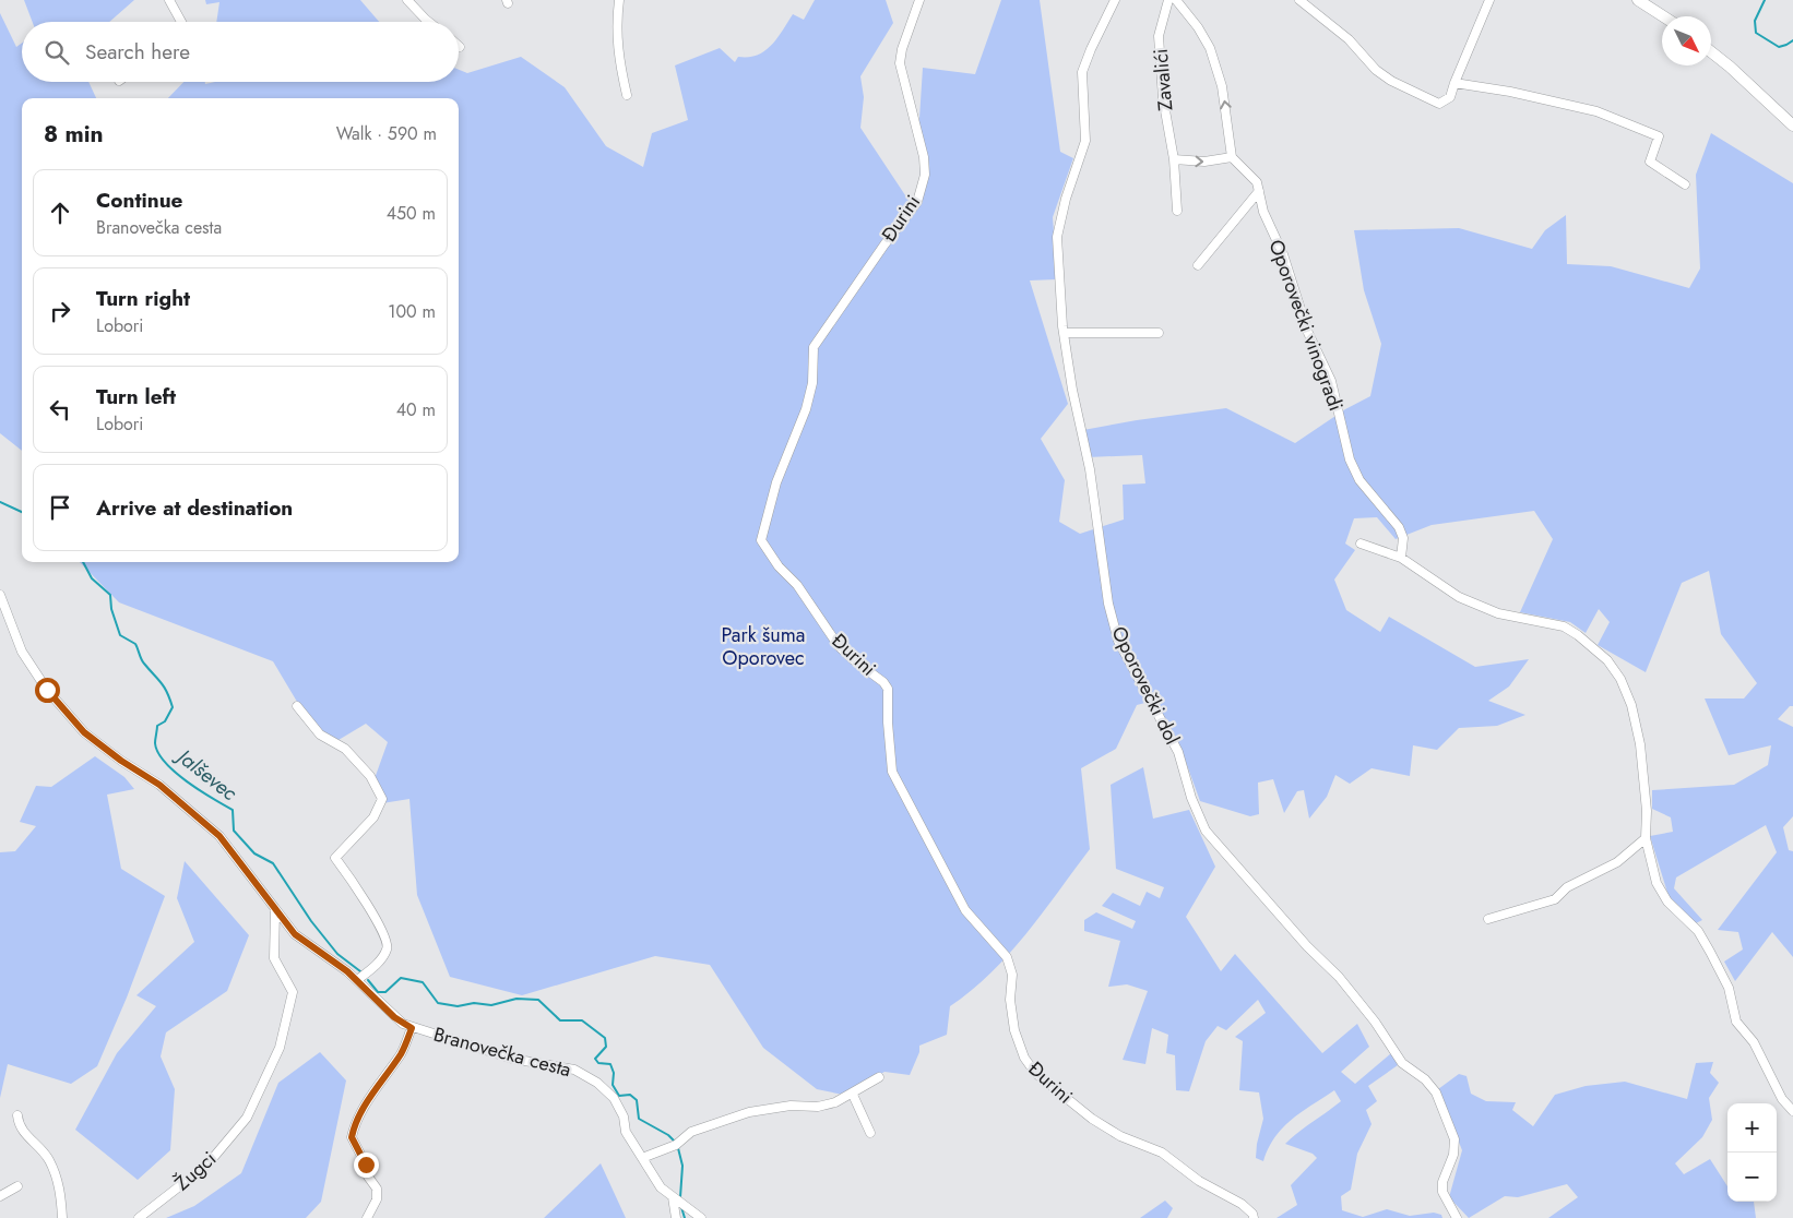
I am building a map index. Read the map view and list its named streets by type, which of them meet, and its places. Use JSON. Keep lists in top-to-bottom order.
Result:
{
  "streets": {
    "street": [
      "Zavalići",
      "Đurini",
      "Oporovečki vinogradi",
      "Oporovečki dol",
      "Branovečka cesta",
      "Žugci"
    ]
  },
  "crossings": [
    ["Branovečka cesta", "Žugci"]
  ],
  "water": ["Jalševec"],
  "parks": ["Park šuma Oporovec"],
  "north": "bottom right",
  "page": {
    "search": "Search here",
    "heading": ["8 min", "Walk · 590 m"],
    "list": [
      ["Continue", "Branovečka cesta", "450 m"],
      ["Turn right", "Lobori", "100 m"],
      ["Turn left", "Lobori", "40 m"],
      "Arrive at destination"
    ],
    "map_buttons": ["+", "−"]
  }
}
